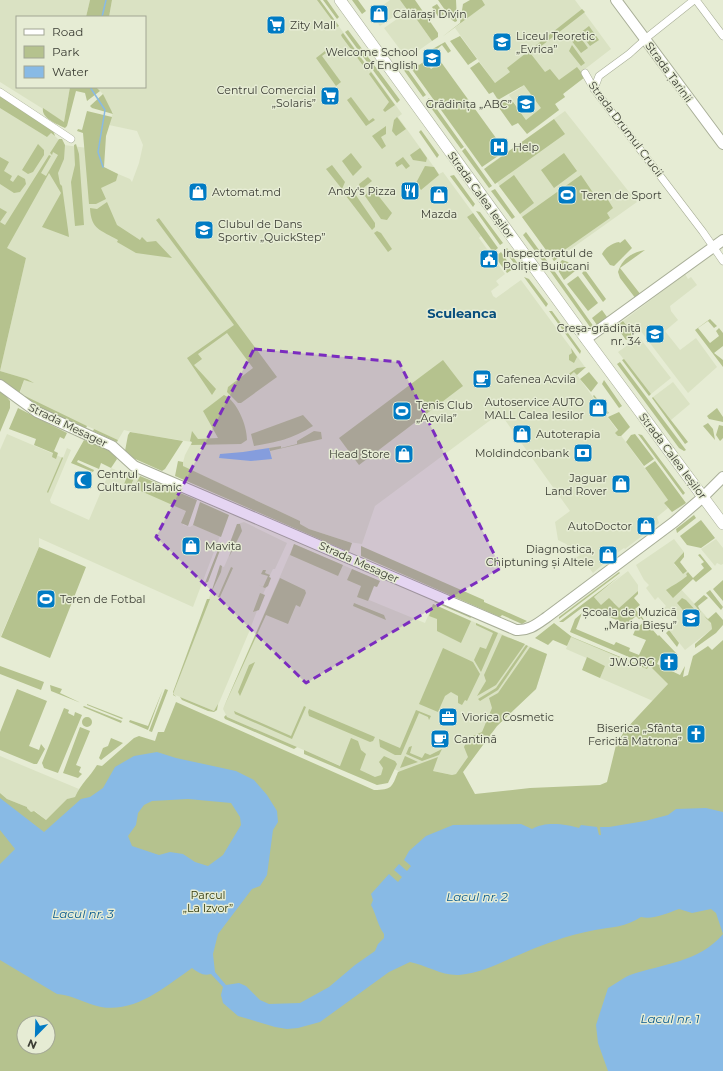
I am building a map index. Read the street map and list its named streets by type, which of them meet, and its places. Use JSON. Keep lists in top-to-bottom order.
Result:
{
  "streets": {
    "main road": ["Strada Calea Ieșilor"],
    "street": ["Strada Țarinii", "Strada Drumul Crucii", "Strada Mesager"]
  },
  "crossings": [
    ["Strada Calea Ieșilor", "Strada Mesager"]
  ],
  "districts": ["Sculeanca"],
  "water": ["Lacul nr. 2", "Lacul nr. 3", "Lacul nr. 1"],
  "parks": ["Parcul „La Izvor”"],
  "places": {
    "shop": [
      "Călărași Divin",
      "Avtomat.md",
      "Mazda",
      "Autoservice AUTO MALL Calea Iesilor",
      "Autoterapia",
      "Head Store",
      "Jaguar Land Rover",
      "AutoDoctor",
      "Mavita",
      "Diagnostica, Chiptuning și Altele"
    ],
    "supermarket": ["Zity Mall", "Centrul Comercial „Solaris”"],
    "school or university": [
      "Liceul Teoretic „Evrica”",
      "Welcome School of English",
      "Grădinița „ABC”",
      "Clubul de Dans Sportiv „QuickStep”",
      "Creșa-grădiniță nr. 34",
      "Școala de Muzică „Maria Bieșu”"
    ],
    "hospital": ["Help"],
    "restaurant": ["Andy's Pizza"],
    "sports": ["Teren de Sport", "Tenis Club „Acvila”", "Teren de Fotbal"],
    "public building": ["Inspectoratul de Poliție Buiucani"],
    "cafe": ["Cafenea Acvila", "Cantină"],
    "bank": ["Moldindconbank"],
    "mosque": ["Centrul Cultural Islamic"],
    "church": ["JW.ORG", "Biserica „Sfânta Fericită Matrona”"],
    "office": ["Viorica Cosmetic"]
  },
  "legend": ["Road", "Park", "Water"],
  "north": "bottom left"
}
